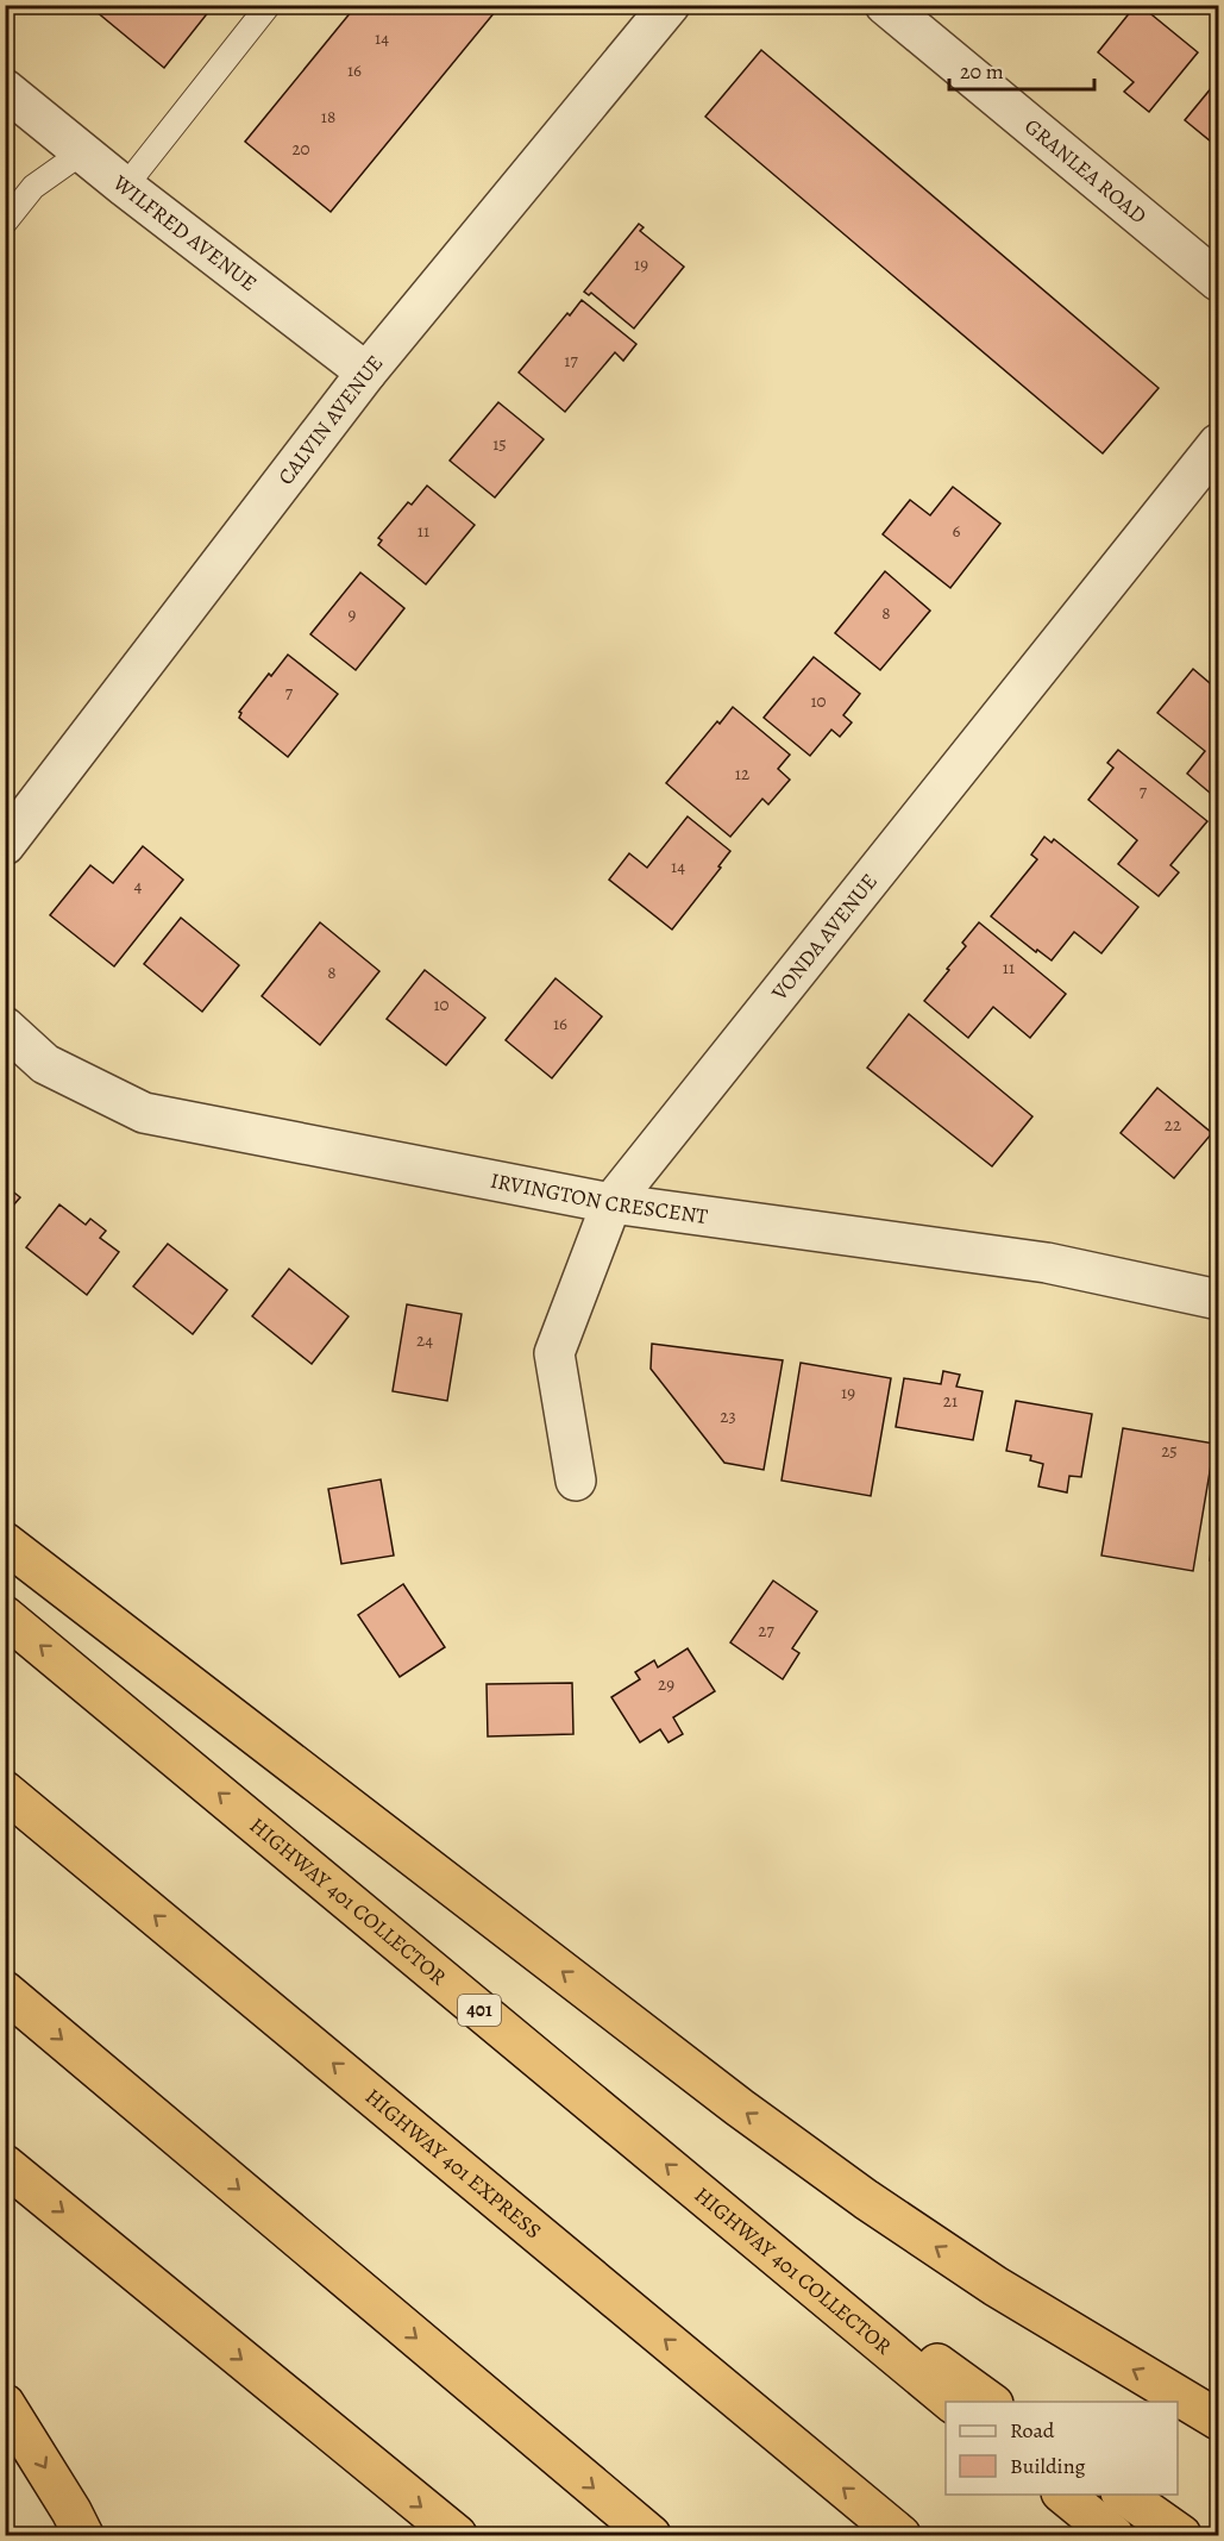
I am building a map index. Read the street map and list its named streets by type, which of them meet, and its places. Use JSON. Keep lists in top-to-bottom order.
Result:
{
  "streets": {
    "highway": ["HIGHWAY 401 COLLECTOR", "401", "HIGHWAY 401 EXPRESS"],
    "street": [
      "GRANLEA ROAD",
      "WILFRED AVENUE",
      "CALVIN AVENUE",
      "VONDA AVENUE",
      "IRVINGTON CRESCENT"
    ]
  },
  "crossings": [
    ["WILFRED AVENUE", "CALVIN AVENUE"],
    ["VONDA AVENUE", "IRVINGTON CRESCENT"]
  ],
  "house_numbers": [
    "14",
    "16",
    "18",
    "20",
    "19",
    "17",
    "15",
    "11",
    "6",
    "8",
    "9",
    "7",
    "10",
    "12",
    "7",
    "14",
    "4",
    "11",
    "8",
    "10",
    "16",
    "22",
    "24",
    "19",
    "21",
    "23",
    "25",
    "27",
    "29"
  ],
  "legend": ["Road", "Building"],
  "scale_bar": "20 m"
}
